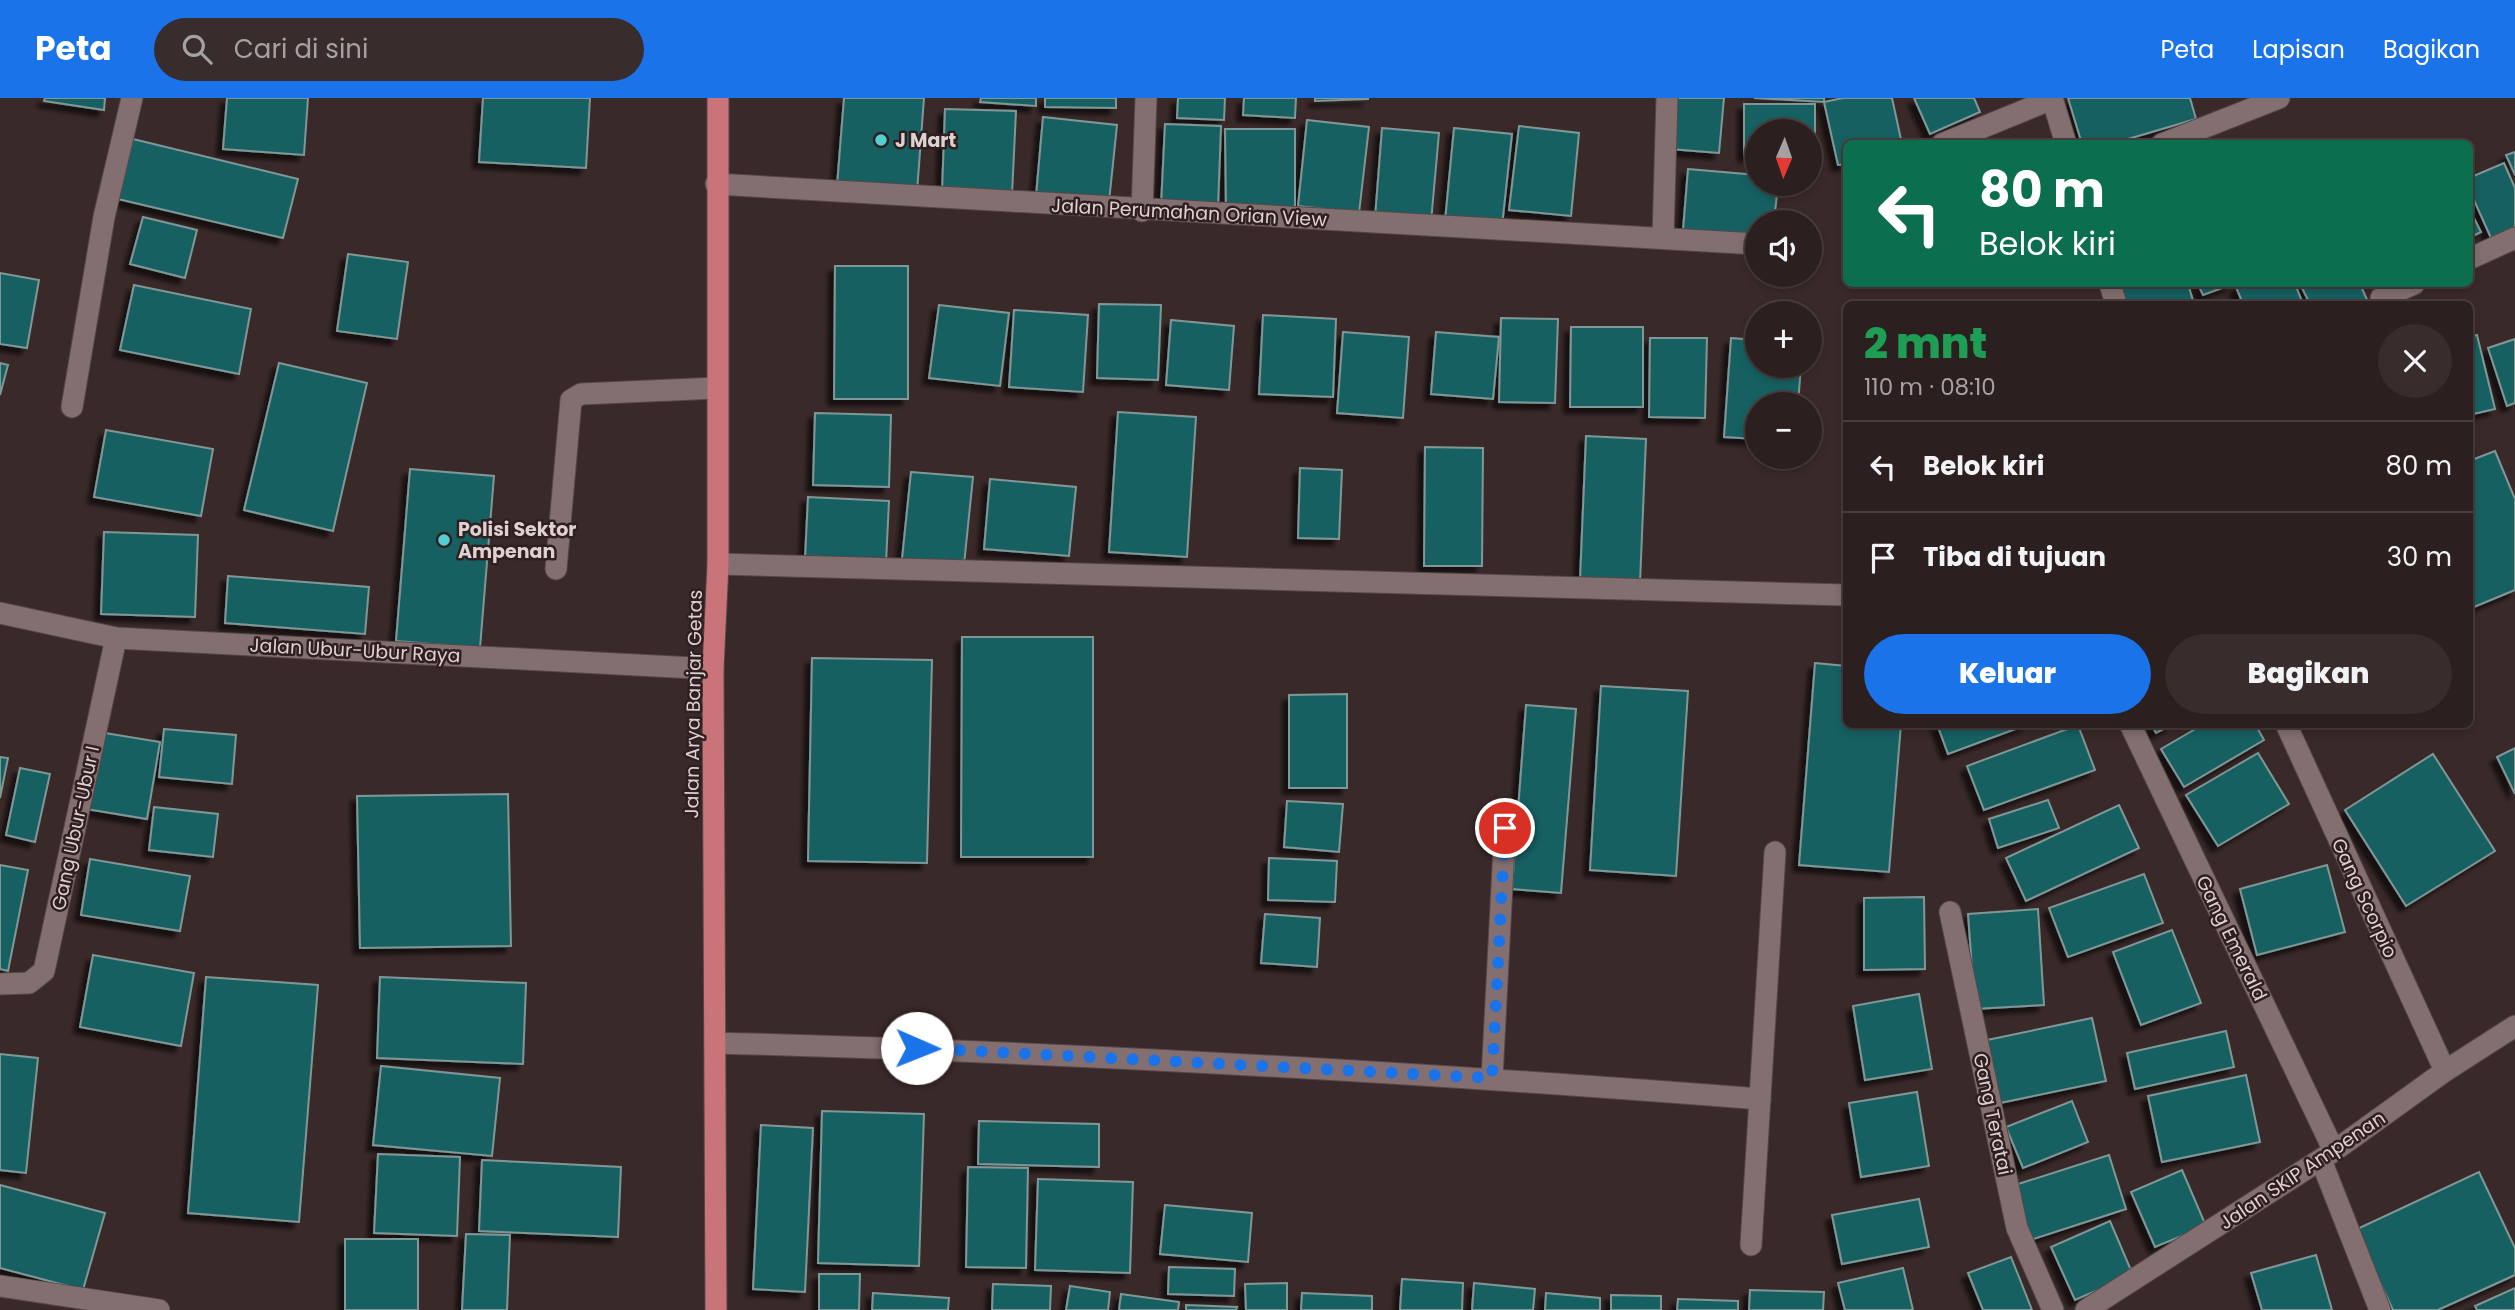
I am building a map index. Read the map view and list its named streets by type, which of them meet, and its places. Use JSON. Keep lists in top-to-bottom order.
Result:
{
  "streets": {
    "highway": ["Jalan Arya Banjar Getas"],
    "street": [
      "Jalan Perumahan Orian View",
      "Jalan Ubur-Ubur Raya",
      "Gang Ubur-Ubur I",
      "Gang Scorpio",
      "Gang Emerald",
      "Gang Teratai",
      "Jalan SKIP Ampenan"
    ]
  },
  "crossings": [
    ["Jalan Perumahan Orian View", "Jalan Arya Banjar Getas"],
    ["Jalan Ubur-Ubur Raya", "Jalan Arya Banjar Getas"],
    ["Jalan Ubur-Ubur Raya", "Gang Ubur-Ubur I"],
    ["Gang Scorpio", "Jalan SKIP Ampenan"],
    ["Gang Emerald", "Jalan SKIP Ampenan"]
  ],
  "places": ["J Mart", "Polisi Sektor Ampenan"],
  "north": "bottom",
  "page": {
    "header": "Peta",
    "search": "Cari di sini",
    "nav": ["Peta", "Lapisan", "Bagikan"],
    "map_buttons": ["+", "−"],
    "turn": ["80 m", "Belok kiri"],
    "heading": ["2 mnt", "110 m · 08:10"],
    "list": [
      {
        "name": "Belok kiri",
        "value": "80 m"
      },
      {
        "name": "Tiba di tujuan",
        "value": "30 m"
      }
    ],
    "buttons": ["Keluar", "Bagikan"]
  }
}
